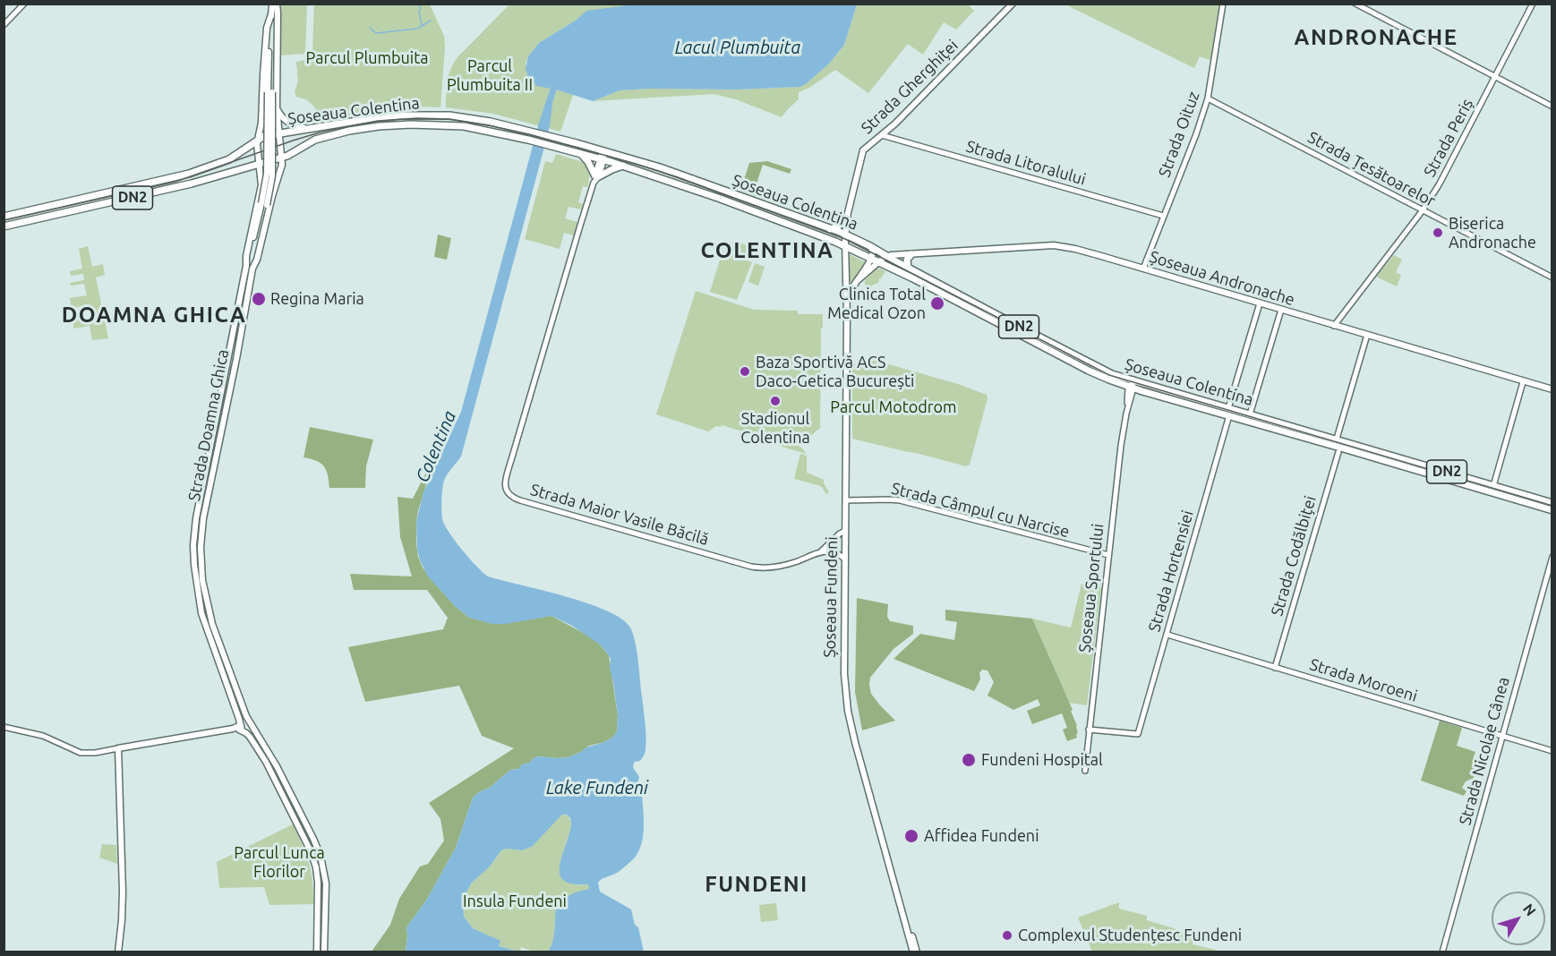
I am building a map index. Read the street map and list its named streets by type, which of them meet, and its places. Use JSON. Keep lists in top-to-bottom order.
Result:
{
  "streets": {
    "main road": [
      "Strada Gherghiței",
      "Șoseaua Colentina",
      "DN2",
      "Șoseaua Andronache",
      "Strada Doamna Ghica",
      "Șoseaua Fundeni"
    ],
    "street": [
      "Strada Oituz",
      "Strada Periș",
      "Strada Litoralului",
      "Strada Țesătoarelor",
      "Strada Câmpul cu Narcise",
      "Strada Maior Vasile Băcilă",
      "Strada Codălbiței",
      "Strada Hortensiei",
      "Șoseaua Sportului",
      "Strada Moroeni",
      "Strada Nicolae Cânea"
    ]
  },
  "crossings": [
    ["Strada Gherghiței", "Șoseaua Colentina"],
    ["Strada Gherghiței", "Strada Litoralului"],
    ["Strada Gherghiței", "Șoseaua Fundeni"],
    ["Șoseaua Colentina", "Șoseaua Andronache"],
    ["Șoseaua Colentina", "Strada Doamna Ghica"],
    ["Șoseaua Colentina", "Strada Maior Vasile Băcilă"],
    ["Șoseaua Colentina", "Strada Hortensiei"],
    ["Șoseaua Colentina", "Șoseaua Sportului"],
    ["Șoseaua Colentina", "Șoseaua Fundeni"],
    ["Strada Oituz", "Strada Litoralului"],
    ["Strada Oituz", "Strada Țesătoarelor"],
    ["Strada Oituz", "Șoseaua Andronache"],
    ["Strada Periș", "Strada Țesătoarelor"],
    ["Strada Periș", "Șoseaua Andronache"],
    ["Șoseaua Andronache", "Strada Hortensiei"],
    ["Strada Câmpul cu Narcise", "Șoseaua Sportului"],
    ["Strada Câmpul cu Narcise", "Șoseaua Fundeni"],
    ["Strada Maior Vasile Băcilă", "Șoseaua Fundeni"],
    ["Strada Codălbiței", "Strada Moroeni"],
    ["Strada Hortensiei", "Șoseaua Sportului"],
    ["Strada Hortensiei", "Strada Moroeni"],
    ["Strada Moroeni", "Strada Nicolae Cânea"]
  ],
  "districts": [
    "ANDRONACHE",
    "COLENTINA",
    "DOAMNA GHICA",
    "FUNDENI"
  ],
  "water": ["Lacul Plumbuita", "Colentina", "Lake Fundeni"],
  "parks": [
    "Parcul Plumbuita",
    "Parcul Plumbuita II",
    "Parcul Motodrom",
    "Parcul Lunca Florilor",
    "Insula Fundeni"
  ],
  "places": [
    "Biserica Andronache",
    "Regina Maria",
    "Clinica Total Medical Ozon",
    "Baza Sportivă ACS Daco-Getica București",
    "Stadionul Colentina",
    "Fundeni Hospital",
    "Affidea Fundeni",
    "Complexul Studențesc Fundeni"
  ],
  "north": "top right"
}
